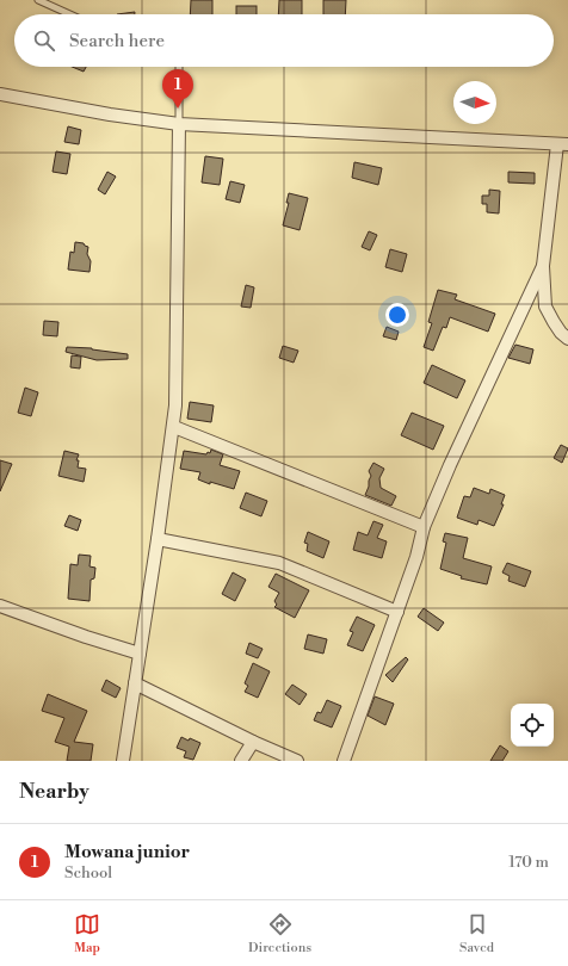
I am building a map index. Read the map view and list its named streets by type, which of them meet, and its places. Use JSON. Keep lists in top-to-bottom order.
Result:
{
  "north": "right",
  "page": {
    "search": "Search here",
    "pins": "1",
    "heading": "Nearby",
    "list": [
      {
        "mark": "1",
        "name": "Mowana junior",
        "note": "School",
        "value": "170 m"
      }
    ],
    "nav": ["Map", "Directions", "Saved"]
  }
}
